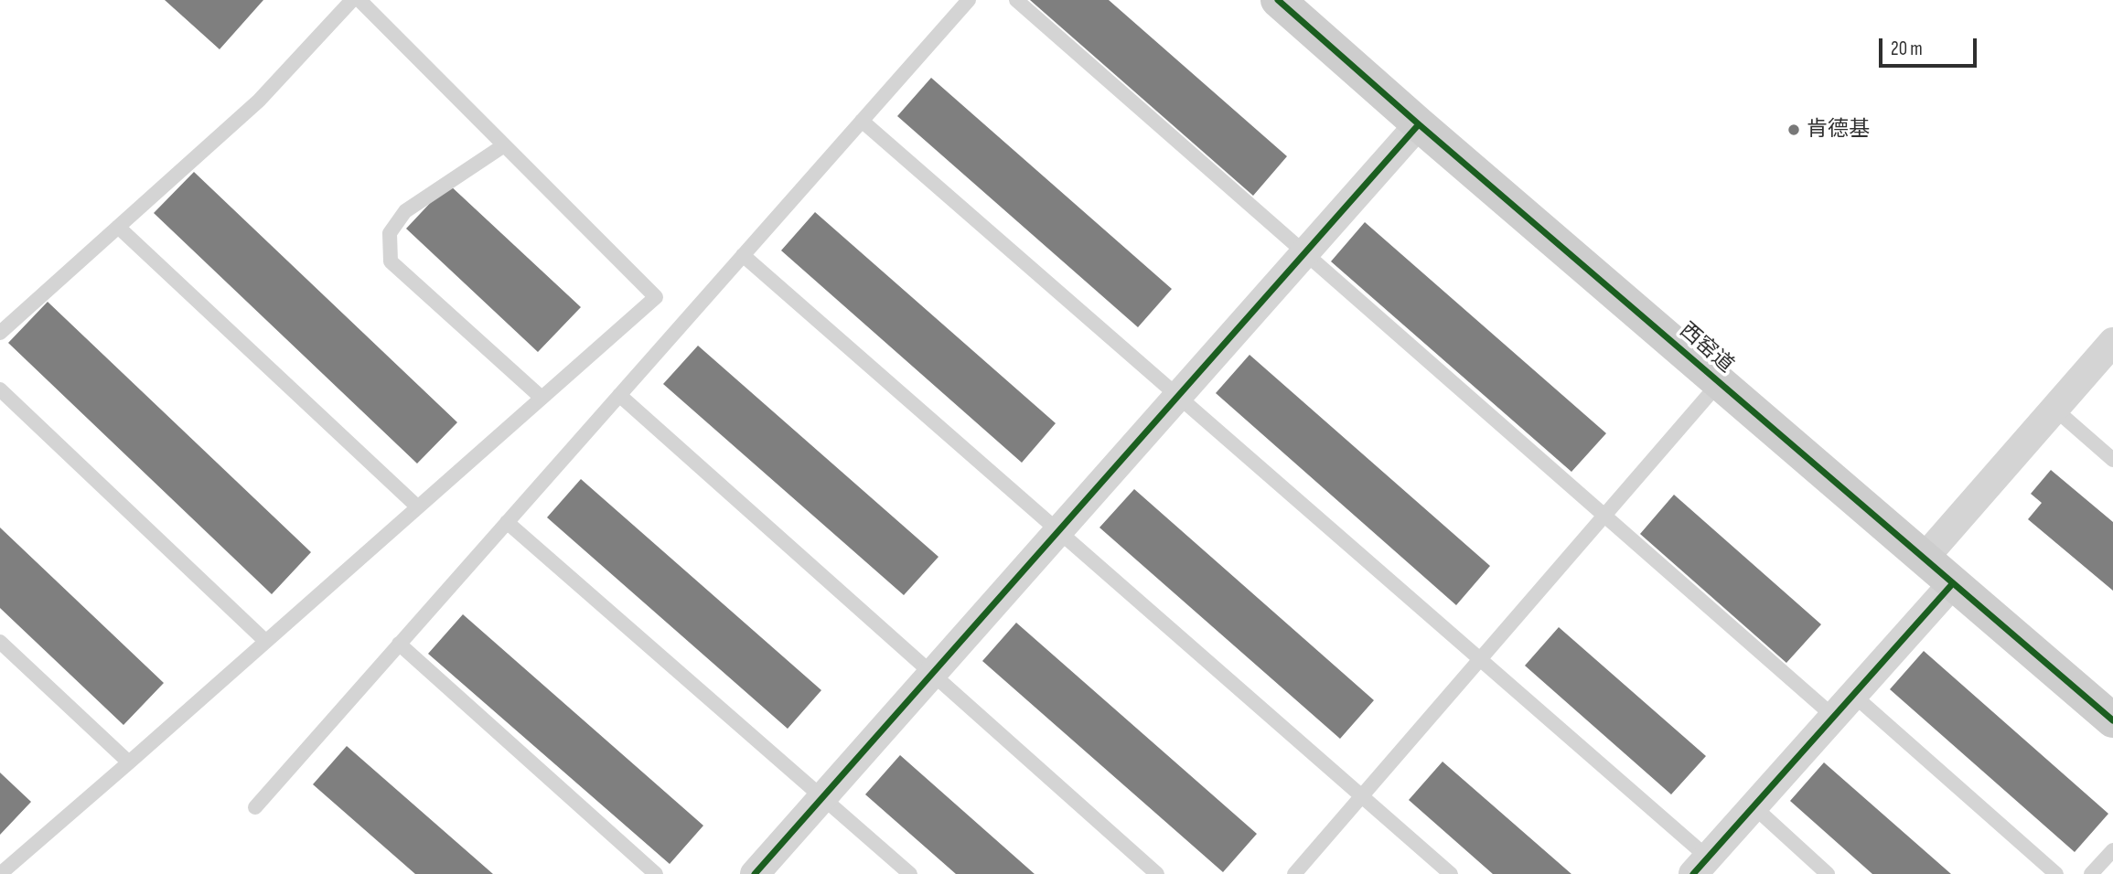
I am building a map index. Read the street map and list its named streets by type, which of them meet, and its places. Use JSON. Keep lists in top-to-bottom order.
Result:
{
  "streets": {
    "street": ["西窑道"]
  },
  "places": ["肯德基"],
  "scale_bar": "20 m"
}
